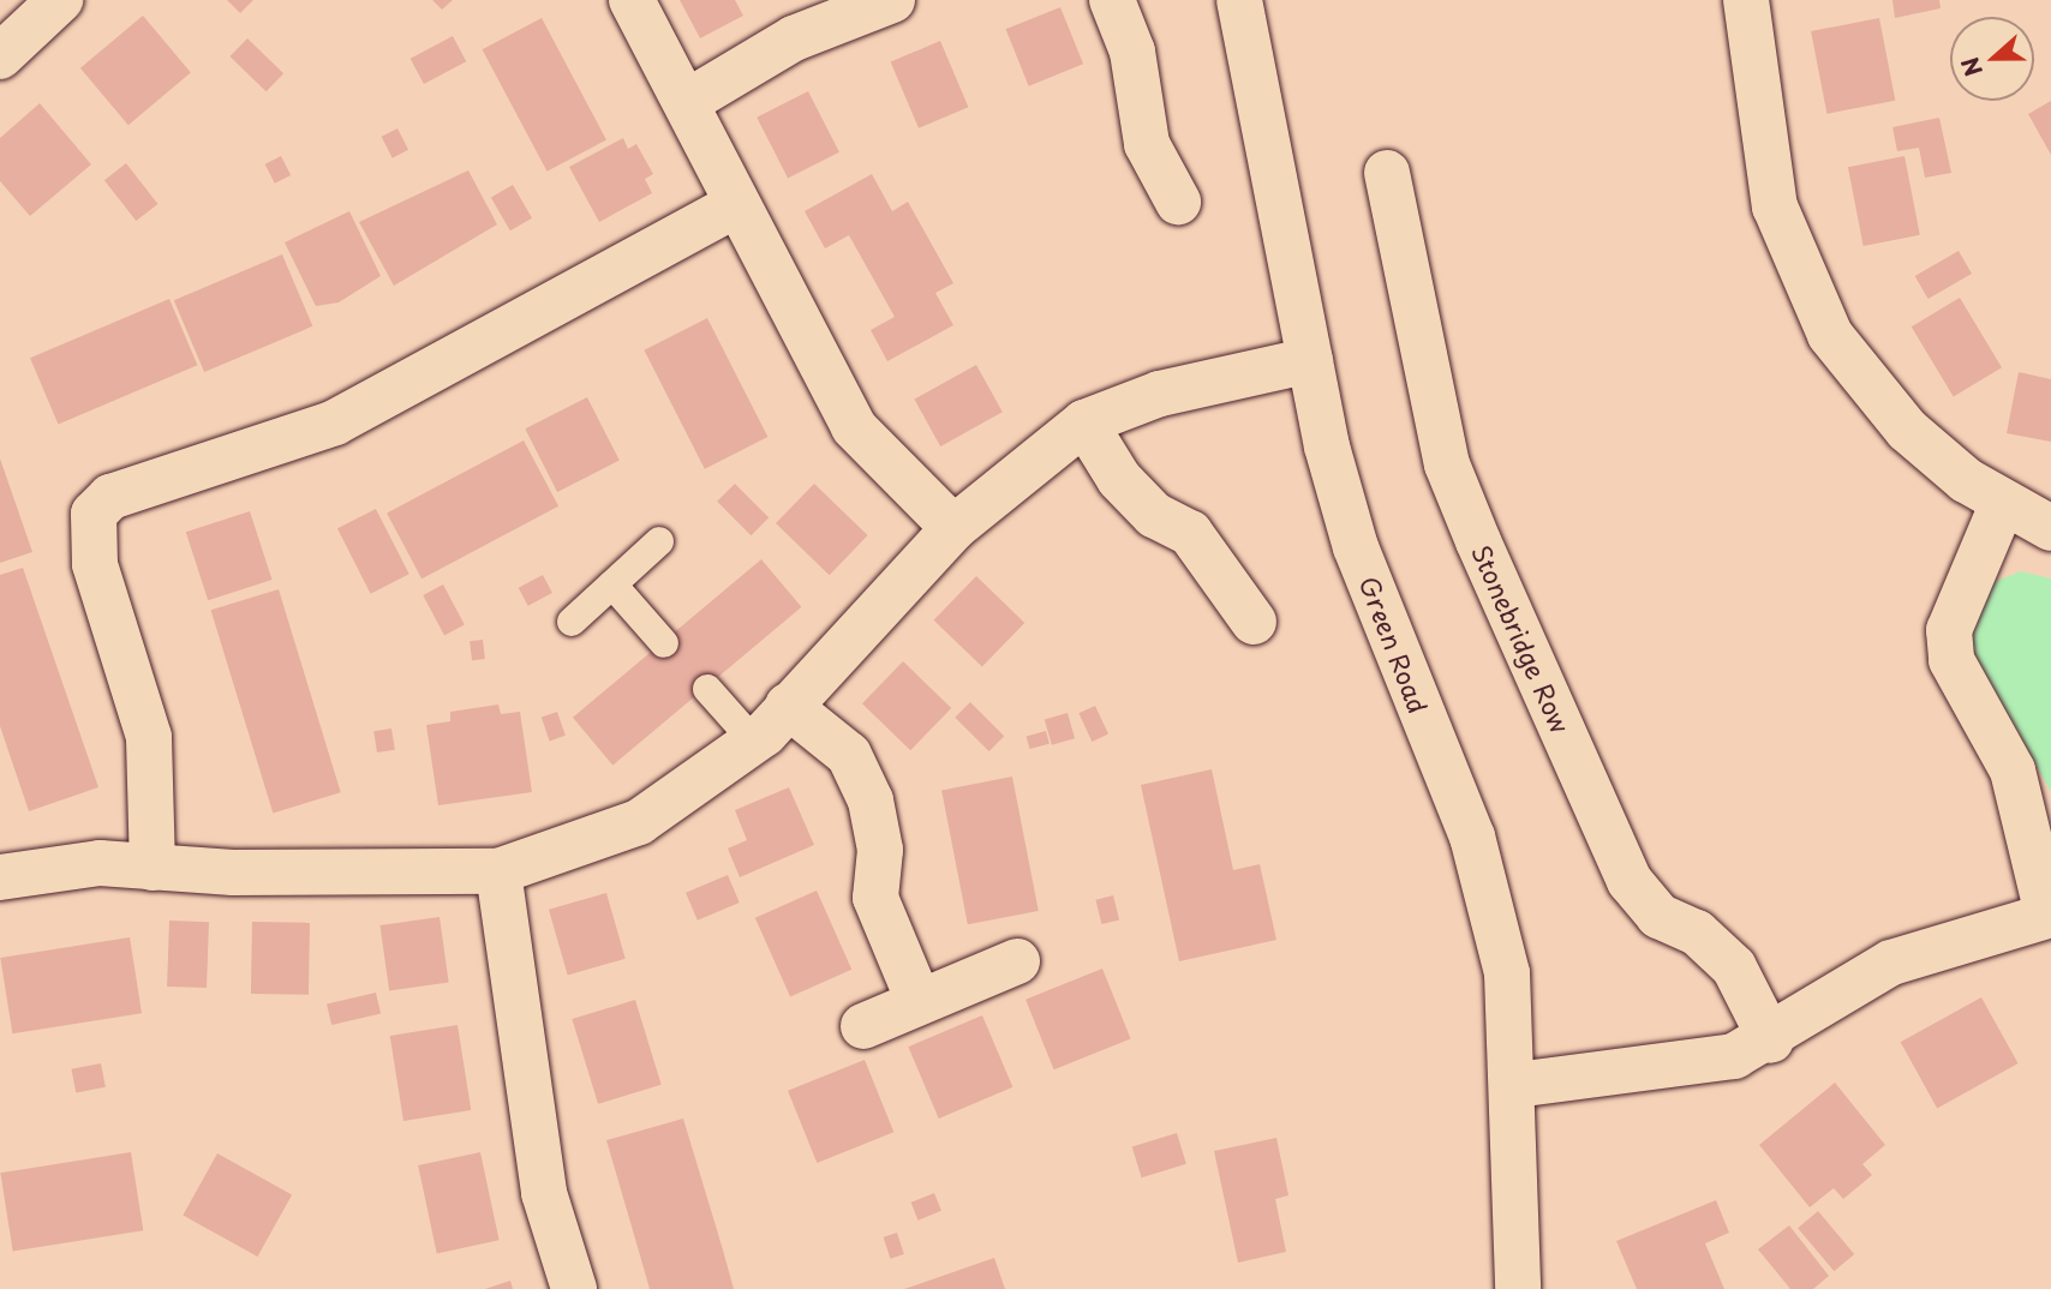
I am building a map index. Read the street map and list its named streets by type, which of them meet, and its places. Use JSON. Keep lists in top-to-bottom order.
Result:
{
  "streets": {
    "street": ["Stonebridge Row", "Green Road"]
  },
  "north": "left"
}
